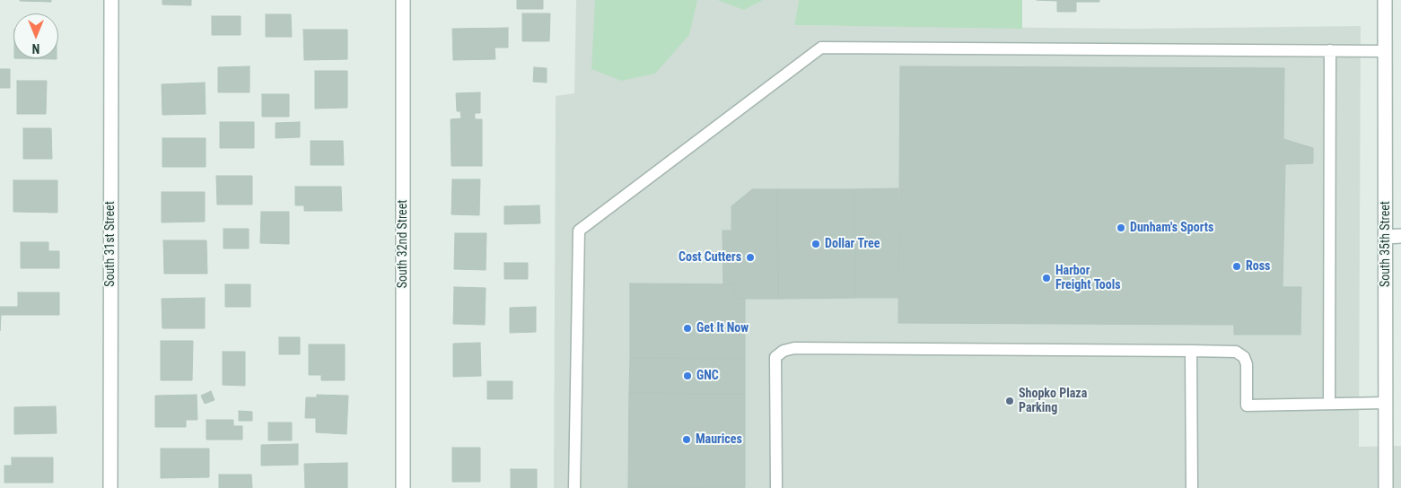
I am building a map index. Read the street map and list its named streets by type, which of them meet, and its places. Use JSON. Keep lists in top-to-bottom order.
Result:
{
  "streets": {
    "street": ["South 31st Street", "South 32nd Street", "South 35th Street"]
  },
  "places": [
    "Dunham's Sports",
    "Dollar Tree",
    "Cost Cutters",
    "Ross",
    "Harbor Freight Tools",
    "Get It Now",
    "GNC",
    "Shopko Plaza Parking",
    "Maurices"
  ],
  "north": "bottom"
}
